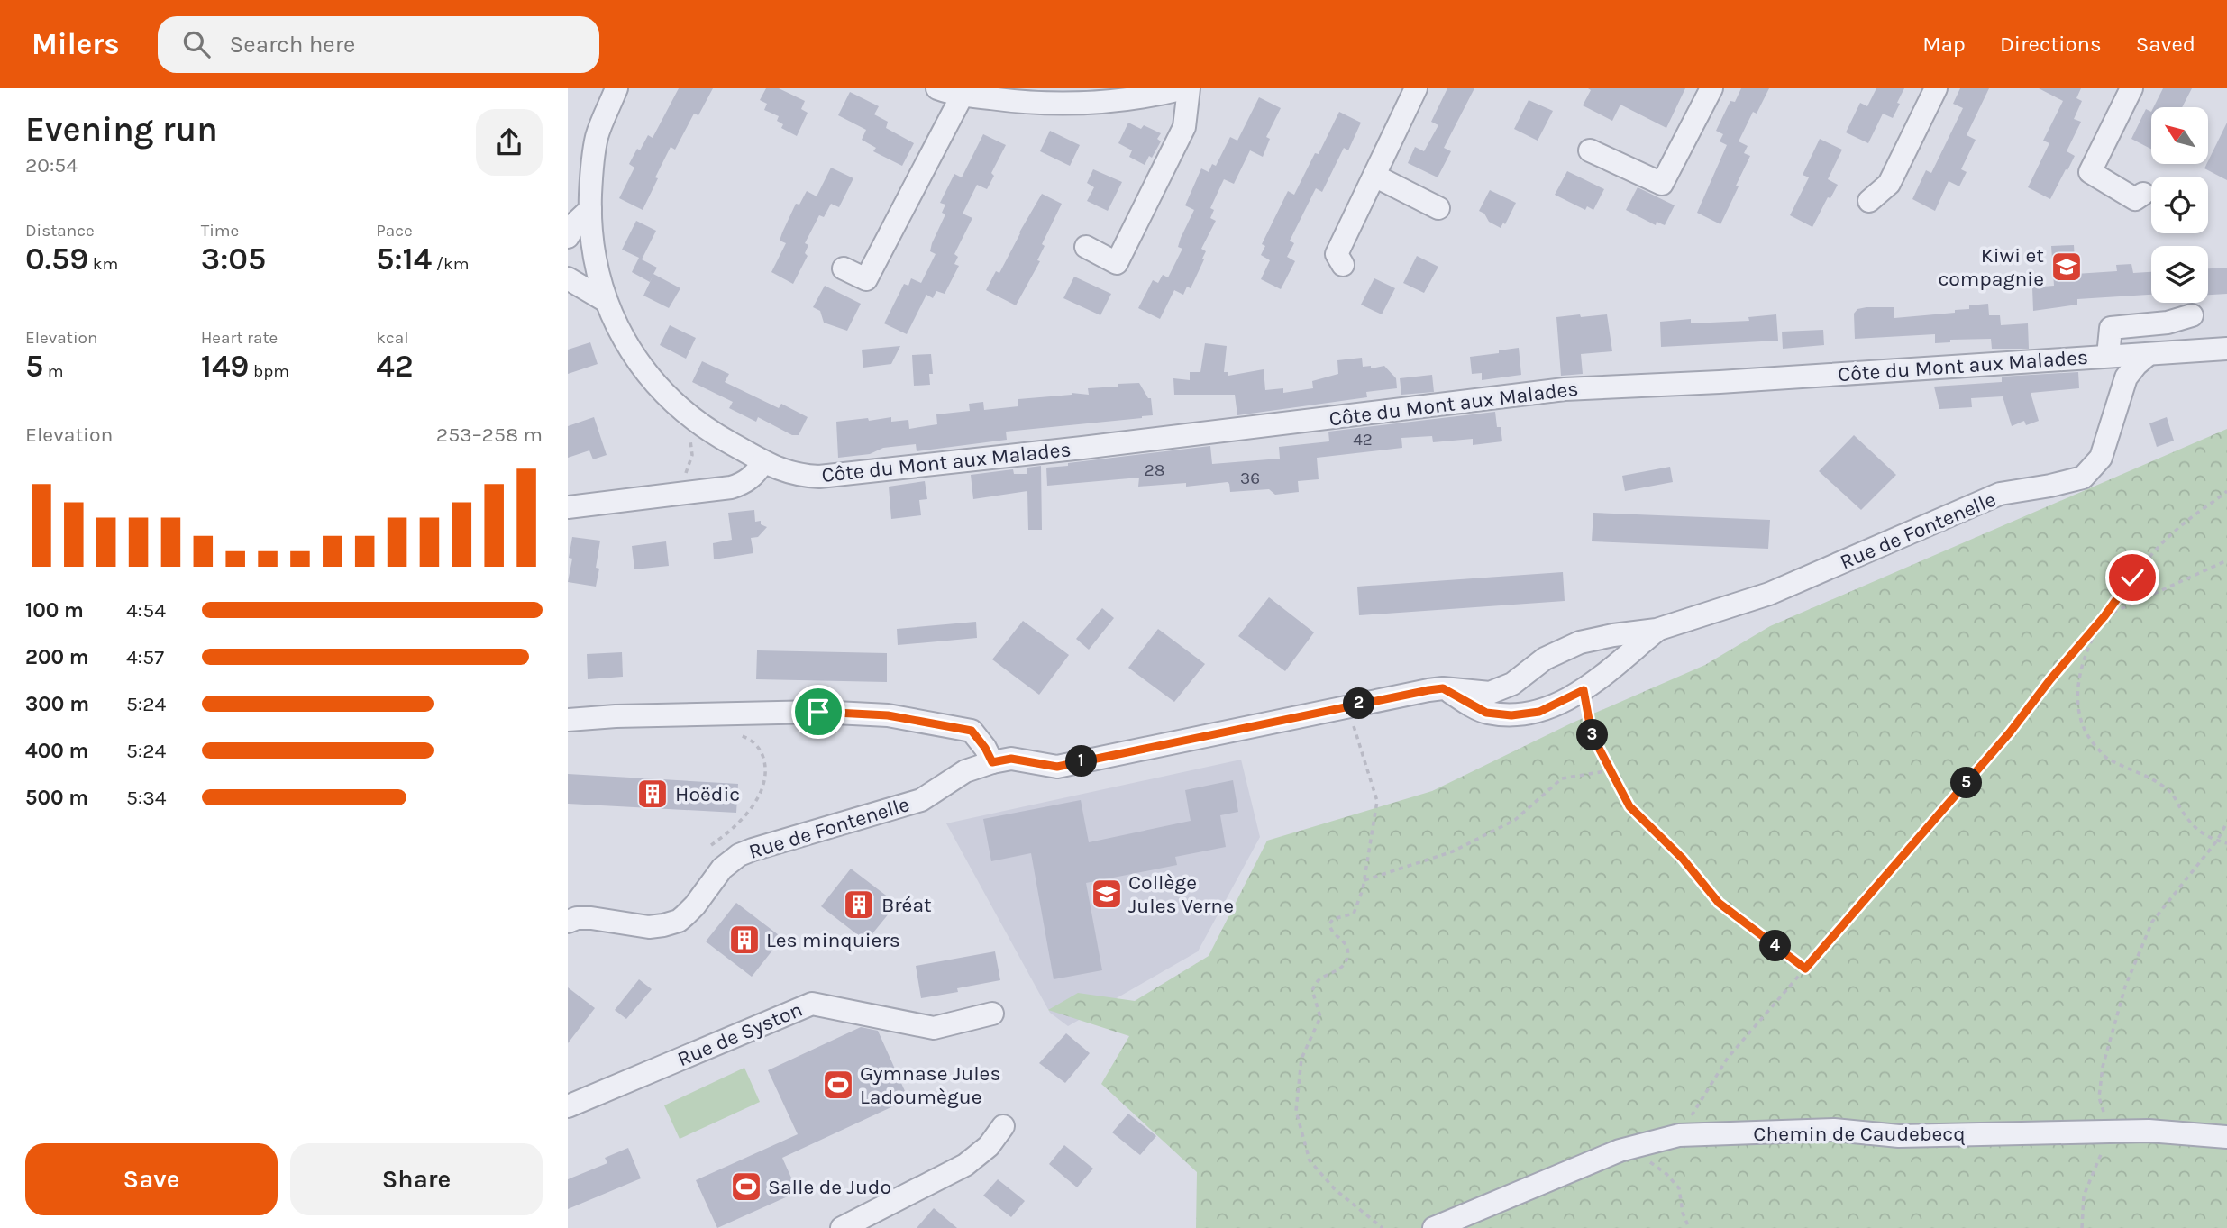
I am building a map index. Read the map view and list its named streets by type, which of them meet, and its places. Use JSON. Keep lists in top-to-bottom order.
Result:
{
  "streets": {
    "street": [
      "Côte du Mont aux Malades",
      "Rue de Fontenelle",
      "Rue de Syston",
      "Chemin de Caudebecq"
    ]
  },
  "crossings": [
    ["Côte du Mont aux Malades", "Rue de Fontenelle"]
  ],
  "places": {
    "school or university": ["Kiwi et compagnie", "Collège Jules Verne"],
    "building": ["Hoëdic", "Bréat", "Les minquiers"],
    "sports": ["Gymnase Jules Ladoumègue", "Salle de Judo"]
  },
  "house_numbers": ["42", "28", "36"],
  "north": "top left",
  "page": {
    "header": "Milers",
    "search": "Search here",
    "nav": ["Map", "Directions", "Saved"],
    "heading": ["Evening run", "20:54"],
    "stats": [
      ["Distance", "0.59 km"],
      ["Time", "3:05"],
      ["Pace", "5:14 /km"],
      ["Elevation", "5 m"],
      ["Heart rate", "149 bpm"],
      ["kcal", "42"]
    ],
    "chart": ["Elevation", "253–258 m"],
    "list": [
      {
        "name": "100 m",
        "note": "4:54"
      },
      {
        "name": "200 m",
        "note": "4:57"
      },
      {
        "name": "300 m",
        "note": "5:24"
      },
      {
        "name": "400 m",
        "note": "5:24"
      },
      {
        "name": "500 m",
        "note": "5:34"
      }
    ],
    "pins": [
      "2",
      "3",
      "1",
      "5",
      "4"
    ],
    "buttons": ["Save", "Share"]
  }
}
